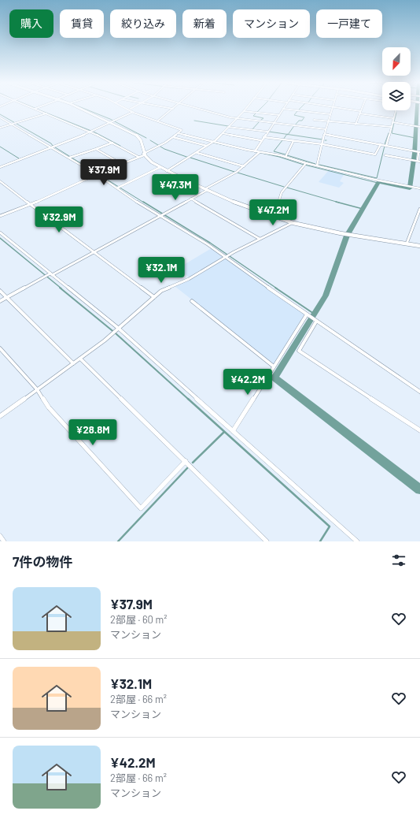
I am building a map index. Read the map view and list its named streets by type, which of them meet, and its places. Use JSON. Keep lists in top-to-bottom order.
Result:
{
  "north": "bottom left",
  "page": {
    "chip": [
      "購入",
      "賃貸",
      "絞り込み",
      "新着",
      "マンション",
      "一戸建て"
    ],
    "price": [
      "¥37.9M",
      "¥47.3M",
      "¥47.2M",
      "¥32.9M",
      "¥32.1M",
      "¥42.2M",
      "¥28.8M"
    ],
    "heading": "7件の物件",
    "list": [
      {
        "name": "¥37.9M",
        "note": "2部屋 · 60 m² · マンション"
      },
      {
        "name": "¥32.1M",
        "note": "2部屋 · 66 m² · マンション"
      },
      {
        "name": "¥42.2M",
        "note": "2部屋 · 66 m² · マンション"
      }
    ]
  }
}
